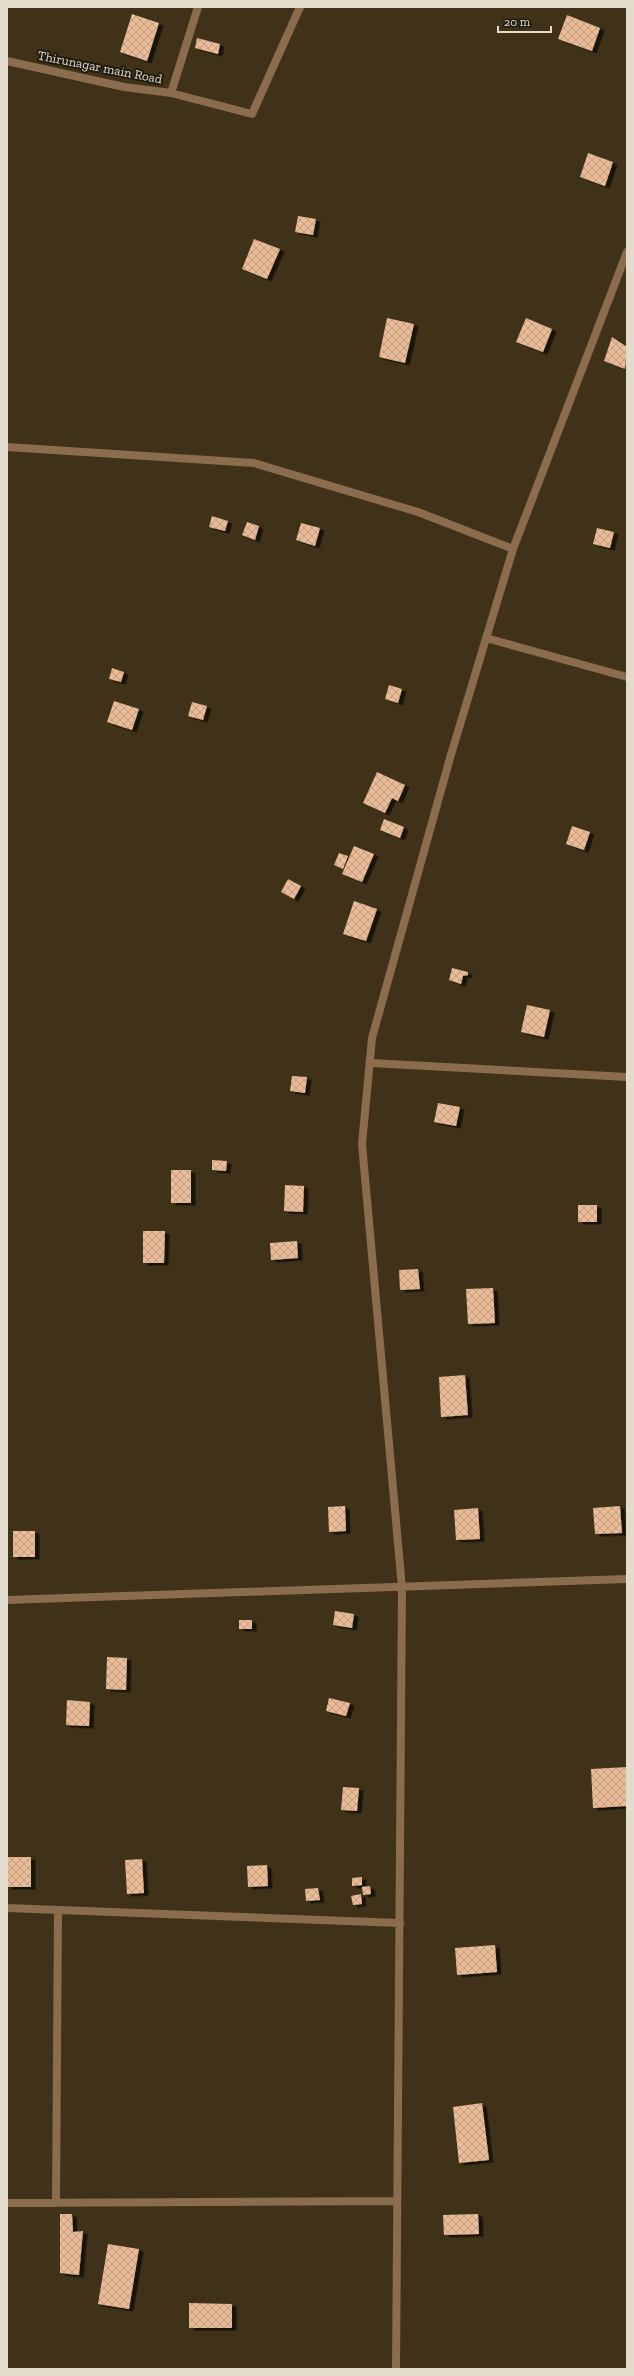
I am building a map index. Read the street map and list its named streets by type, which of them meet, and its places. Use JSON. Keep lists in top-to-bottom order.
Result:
{
  "streets": {
    "street": ["Thirunagar main Road"]
  },
  "scale_bar": "20 m"
}
